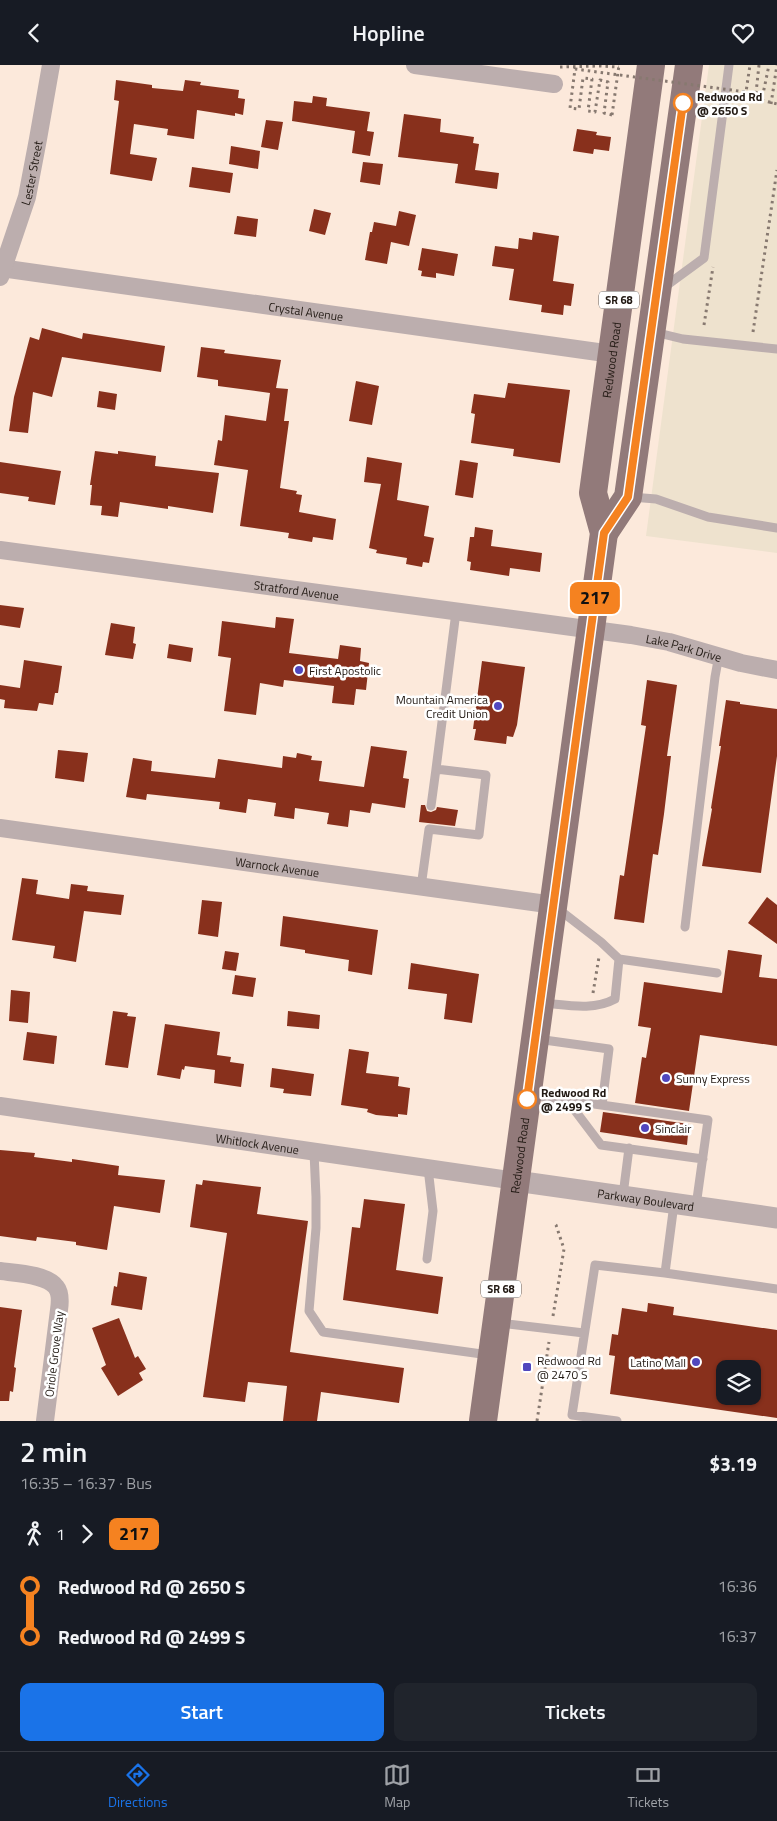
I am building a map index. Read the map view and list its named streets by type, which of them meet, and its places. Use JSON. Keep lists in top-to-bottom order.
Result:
{
  "streets": {
    "main road": ["SR 68", "Redwood Road"],
    "street": [
      "Lester Street",
      "Crystal Avenue",
      "Stratford Avenue",
      "Lake Park Drive",
      "Warnock Avenue",
      "Whitlock Avenue",
      "Parkway Boulevard",
      "Oriole Grove Way"
    ]
  },
  "crossings": [
    ["Lester Street", "Crystal Avenue"],
    ["Crystal Avenue", "Redwood Road"],
    ["Redwood Road", "Stratford Avenue"],
    ["Redwood Road", "Lake Park Drive"],
    ["Redwood Road", "Warnock Avenue"],
    ["Redwood Road", "Whitlock Avenue"],
    ["Redwood Road", "Parkway Boulevard"],
    ["Stratford Avenue", "Lake Park Drive"],
    ["Whitlock Avenue", "Parkway Boulevard"]
  ],
  "places": {
    "other": [
      "Redwood Rd @ 2650 S",
      "First Apostolic",
      "Mountain America Credit Union",
      "Sunny Express",
      "Redwood Rd @ 2499 S",
      "Sinclair",
      "Latino Mall"
    ],
    "transit": ["Redwood Rd @ 2470 S"]
  },
  "lines": ["bus line 217"],
  "page": {
    "header": "Hopline",
    "on_map": "217",
    "heading": ["2 min", "16:35 – 16:37 · Bus", "$3.19"],
    "legs": ["1", "217"],
    "list": [
      {
        "name": "Redwood Rd @ 2650 S",
        "value": "16:36"
      },
      {
        "name": "Redwood Rd @ 2499 S",
        "value": "16:37"
      }
    ],
    "buttons": ["Start", "Tickets"],
    "tabs": ["Directions", "Map", "Tickets"]
  }
}
